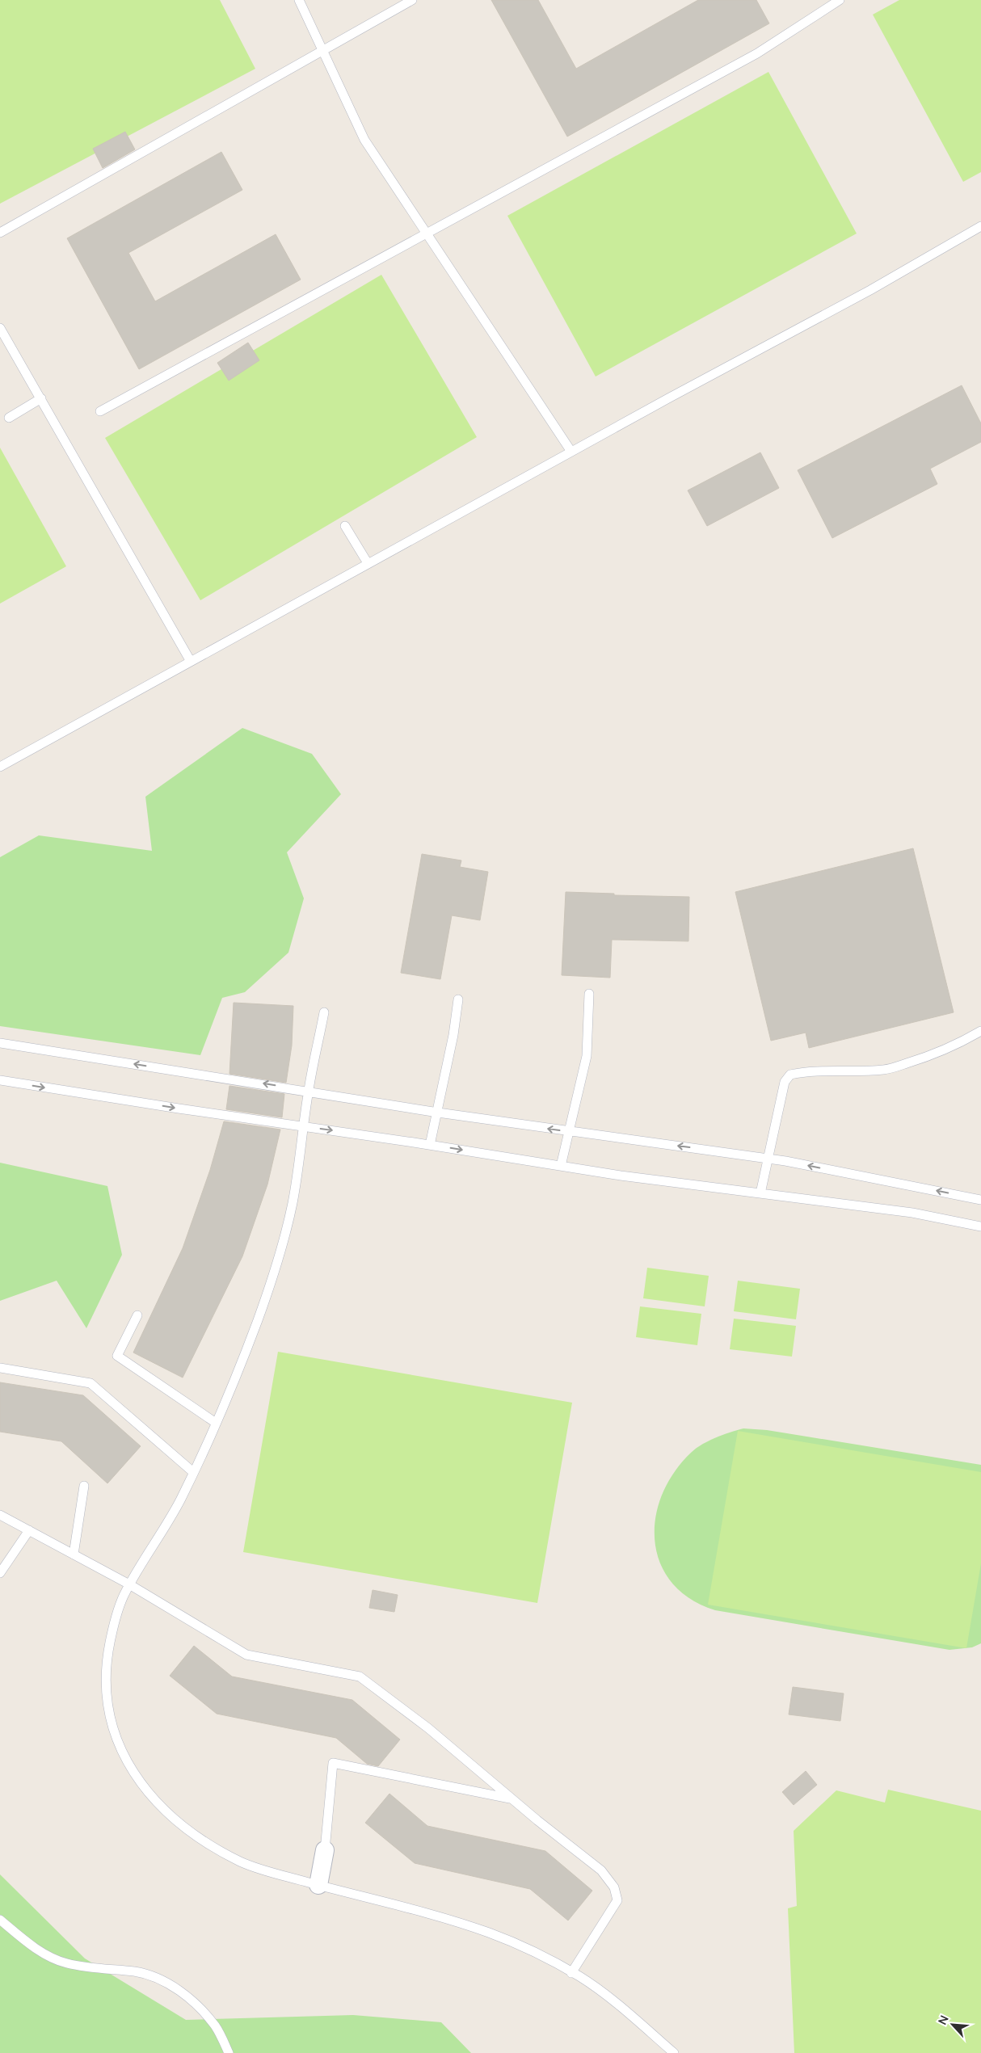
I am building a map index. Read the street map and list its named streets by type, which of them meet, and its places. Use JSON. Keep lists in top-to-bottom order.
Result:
{
  "north": "top left"
}
